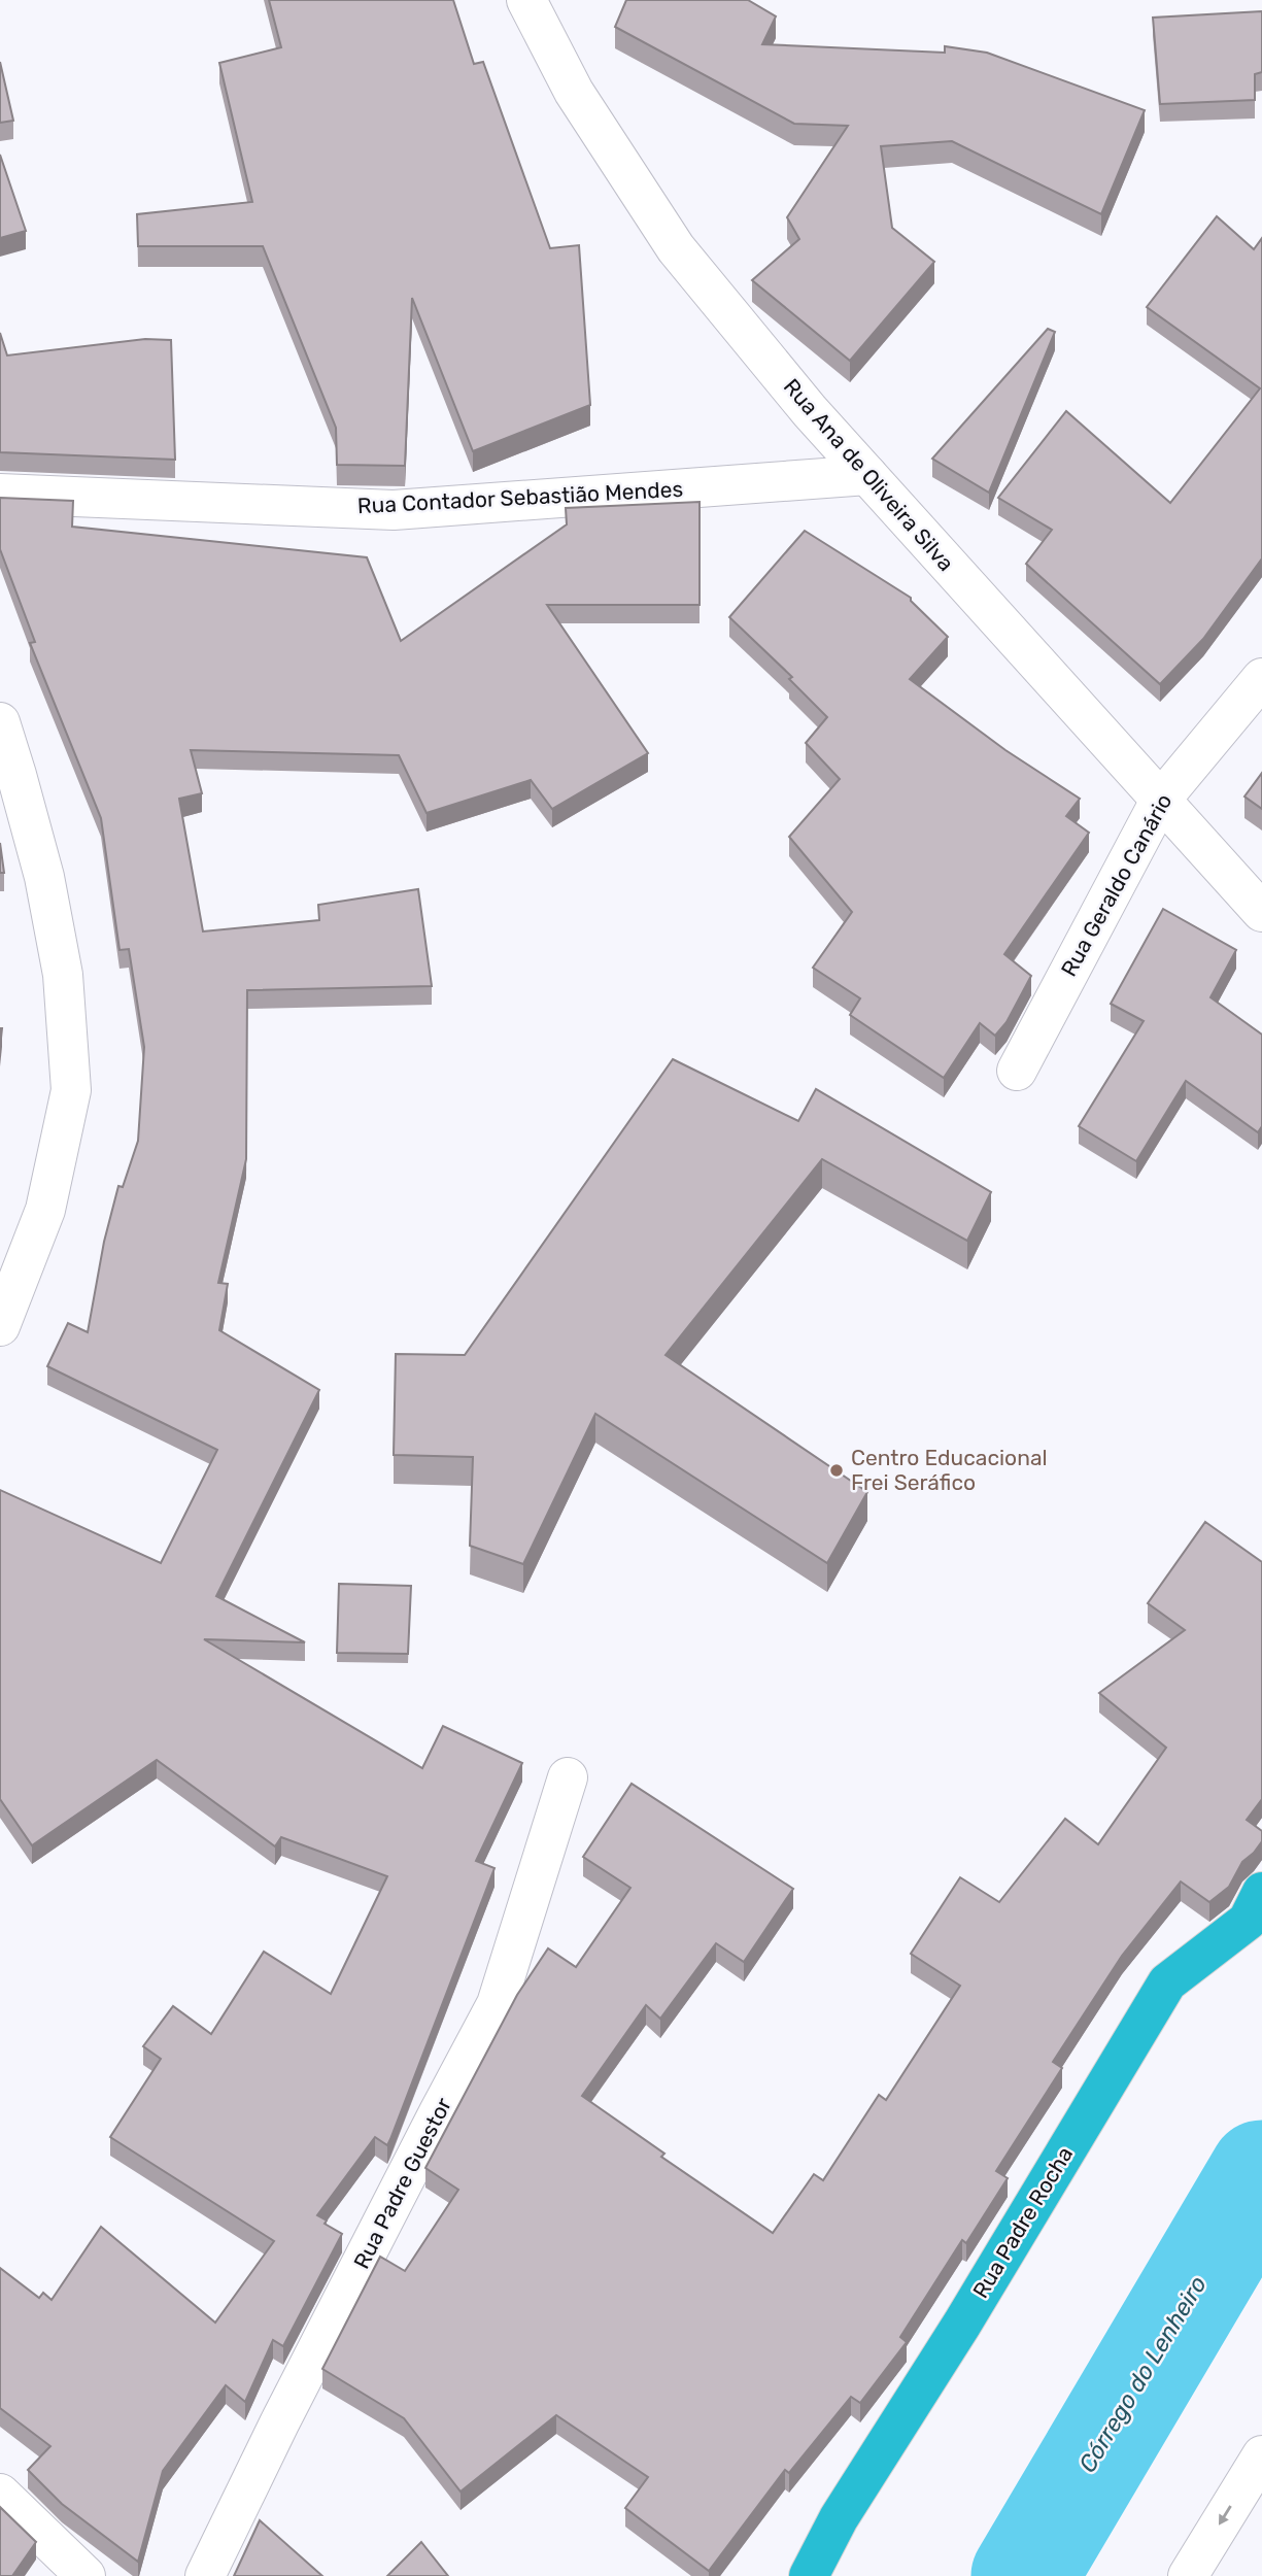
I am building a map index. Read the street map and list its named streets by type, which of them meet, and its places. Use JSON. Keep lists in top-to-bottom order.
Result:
{
  "streets": {
    "highway": ["Rua Padre Rocha"],
    "street": [
      "Rua Ana de Oliveira Silva",
      "Rua Contador Sebastião Mendes",
      "Rua Geraldo Canário",
      "Rua Padre Guestor"
    ]
  },
  "crossings": [
    ["Rua Ana de Oliveira Silva", "Rua Contador Sebastião Mendes"],
    ["Rua Ana de Oliveira Silva", "Rua Geraldo Canário"]
  ],
  "water": ["Córrego do Lenheiro"],
  "places": ["Centro Educacional Frei Seráfico"]
}
